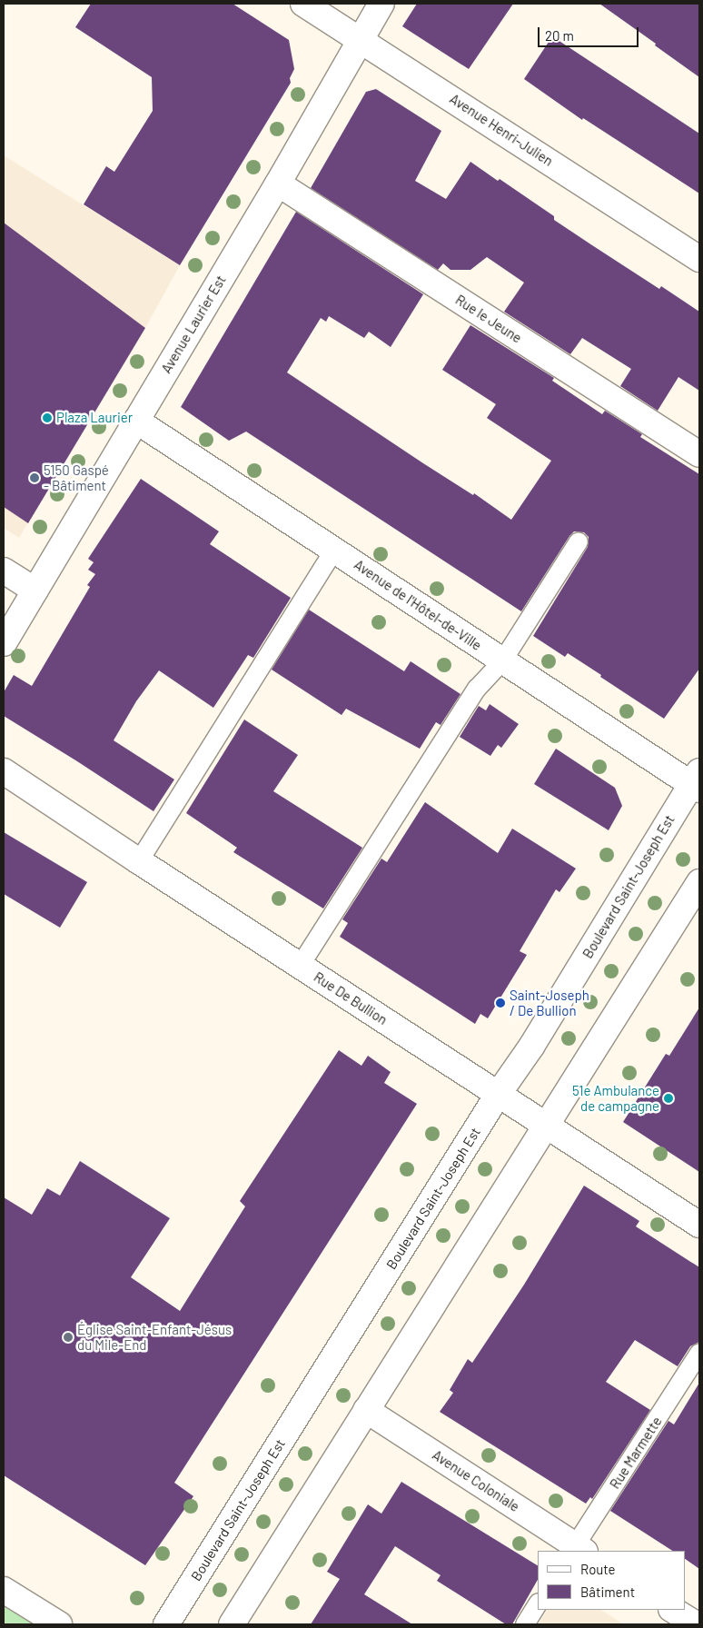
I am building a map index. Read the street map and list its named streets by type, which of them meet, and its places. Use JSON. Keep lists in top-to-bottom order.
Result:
{
  "streets": {
    "street": [
      "Avenue Henri-Julien",
      "Rue le Jeune",
      "Avenue Laurier Est",
      "Avenue de l'Hôtel-de-Ville",
      "Boulevard Saint-Joseph Est",
      "Rue De Bullion",
      "Avenue Coloniale"
    ],
    "lane": ["Rue Marmette"]
  },
  "crossings": [
    ["Avenue Henri-Julien", "Avenue Laurier Est"],
    ["Rue le Jeune", "Avenue Laurier Est"],
    ["Avenue Laurier Est", "Avenue de l'Hôtel-de-Ville"],
    ["Avenue de l'Hôtel-de-Ville", "Boulevard Saint-Joseph Est"],
    ["Boulevard Saint-Joseph Est", "Rue De Bullion"],
    ["Rue Marmette", "Avenue Coloniale"]
  ],
  "places": [
    "Plaza Laurier",
    "5150 Gaspé - Bâtiment",
    "Saint-Joseph / De Bullion",
    "51e Ambulance de campagne",
    "Église Saint-Enfant-Jésus du Mile-End"
  ],
  "legend": ["Route", "Bâtiment"],
  "scale_bar": "20 m"
}
